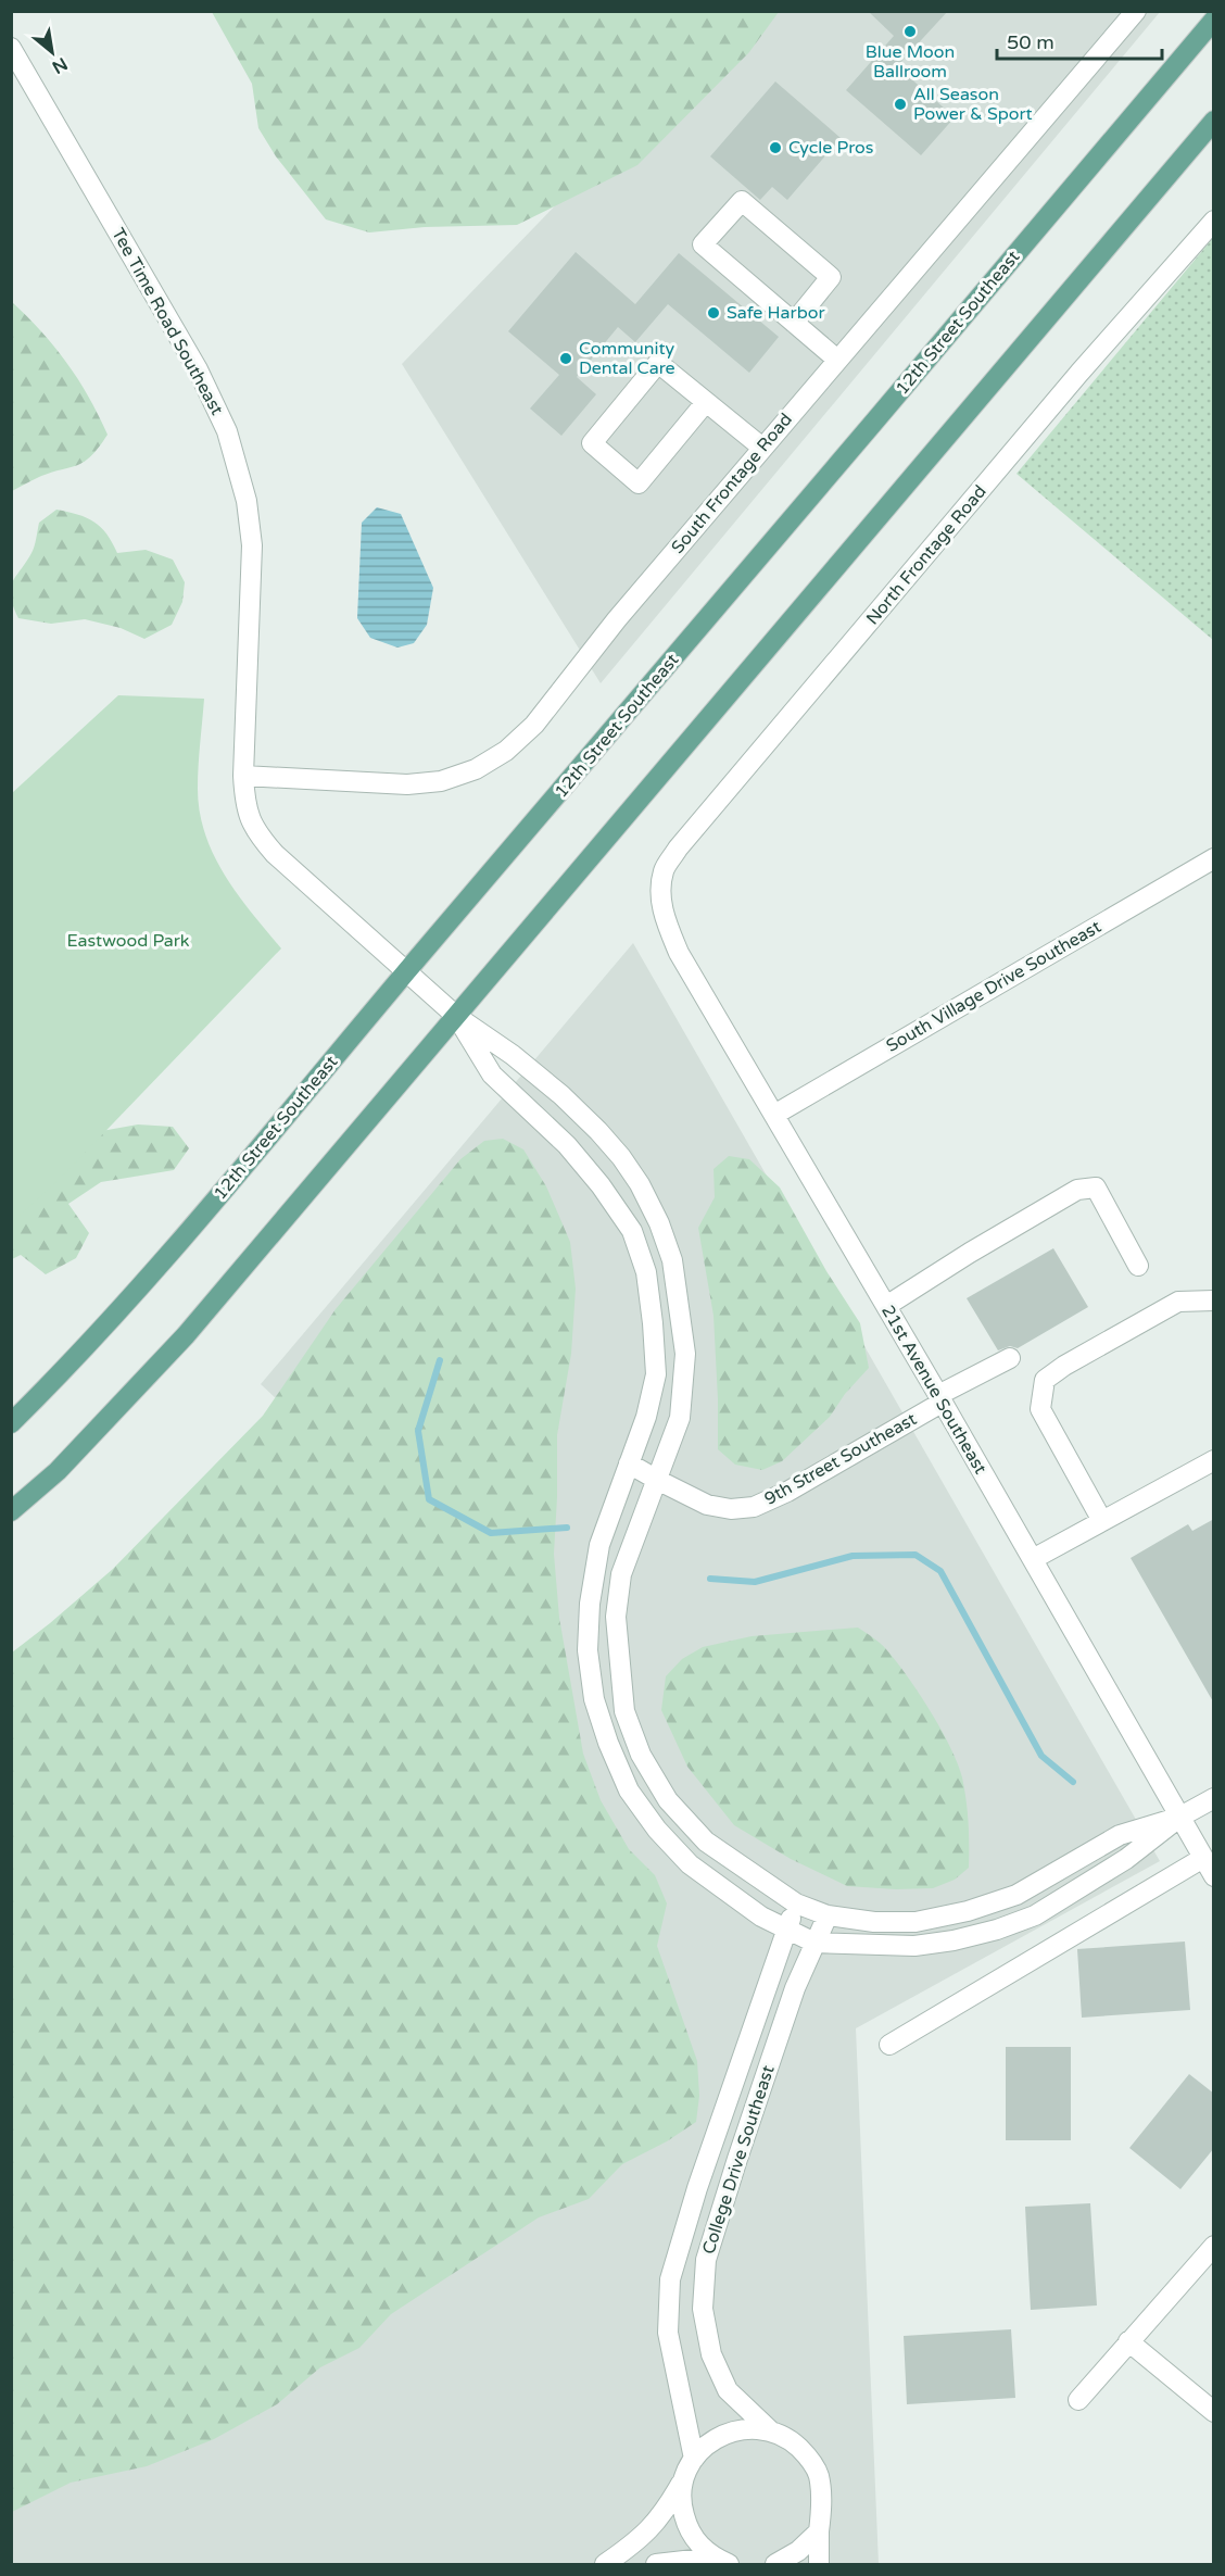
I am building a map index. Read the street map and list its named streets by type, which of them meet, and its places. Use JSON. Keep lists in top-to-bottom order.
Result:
{
  "streets": {
    "main road": ["12th Street Southeast"],
    "street": [
      "Tee Time Road Southeast",
      "South Frontage Road",
      "North Frontage Road",
      "South Village Drive Southeast",
      "21st Avenue Southeast",
      "9th Street Southeast",
      "College Drive Southeast"
    ]
  },
  "crossings": [
    ["Tee Time Road Southeast", "12th Street Southeast"],
    ["Tee Time Road Southeast", "South Frontage Road"],
    ["North Frontage Road", "21st Avenue Southeast"],
    ["South Village Drive Southeast", "21st Avenue Southeast"],
    ["21st Avenue Southeast", "9th Street Southeast"]
  ],
  "parks": ["Eastwood Park"],
  "places": [
    "Blue Moon Ballroom",
    "All Season Power & Sport",
    "Cycle Pros",
    "Safe Harbor",
    "Community Dental Care"
  ],
  "scale_bar": "50 m",
  "north": "bottom right"
}
